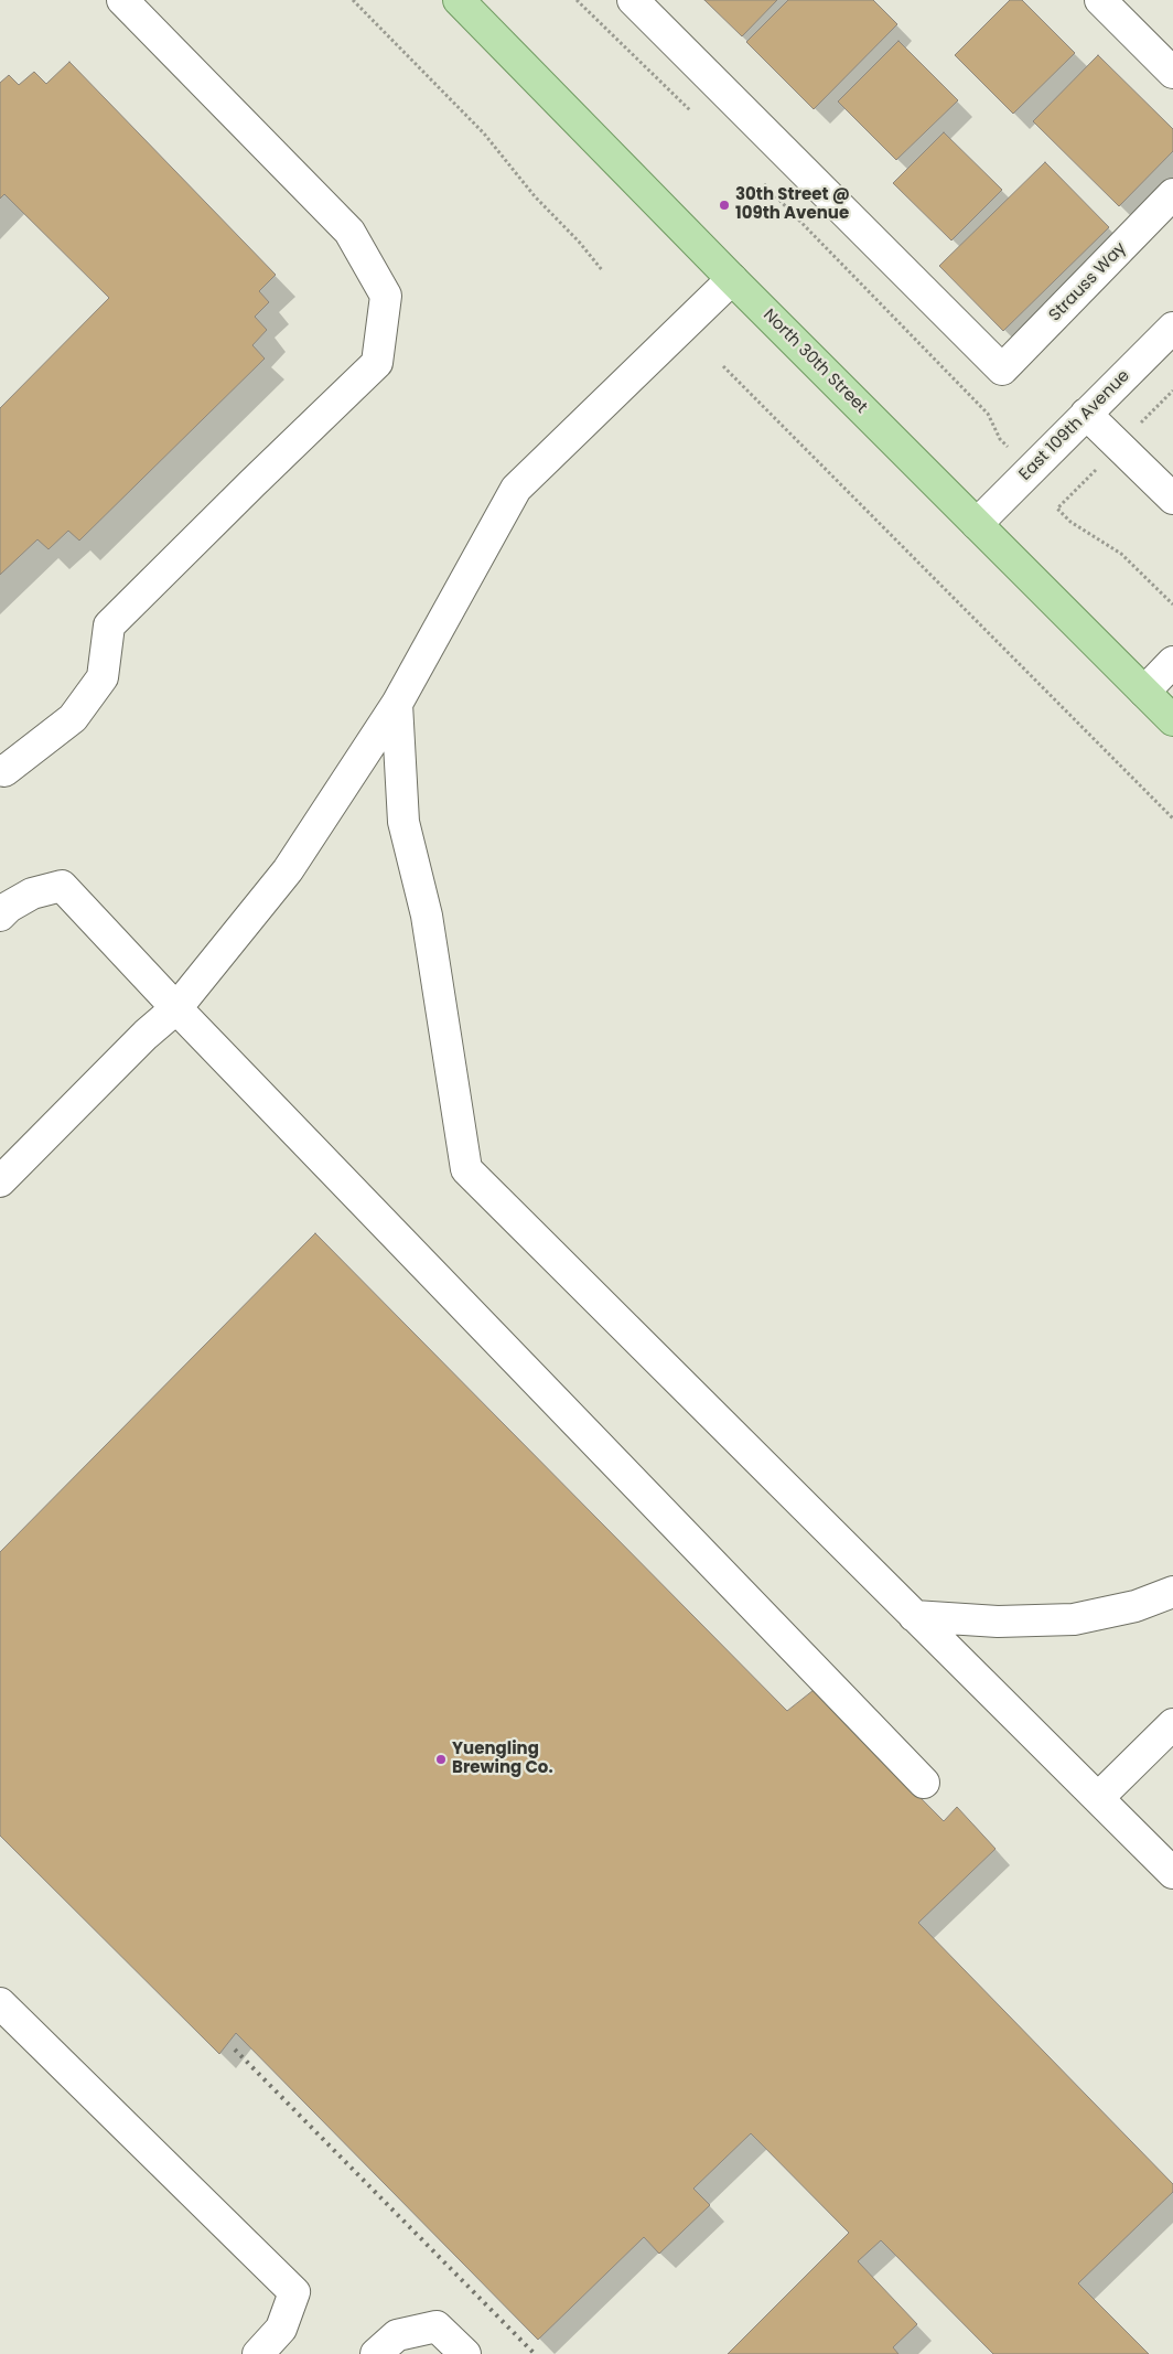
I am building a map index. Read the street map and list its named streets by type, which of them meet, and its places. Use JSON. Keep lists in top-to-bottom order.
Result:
{
  "streets": {
    "main road": ["North 30th Street"],
    "street": ["Strauss Way", "East 109th Avenue"]
  },
  "crossings": [
    ["North 30th Street", "East 109th Avenue"]
  ],
  "places": ["30th Street @ 109th Avenue", "Yuengling Brewing Co."]
}
